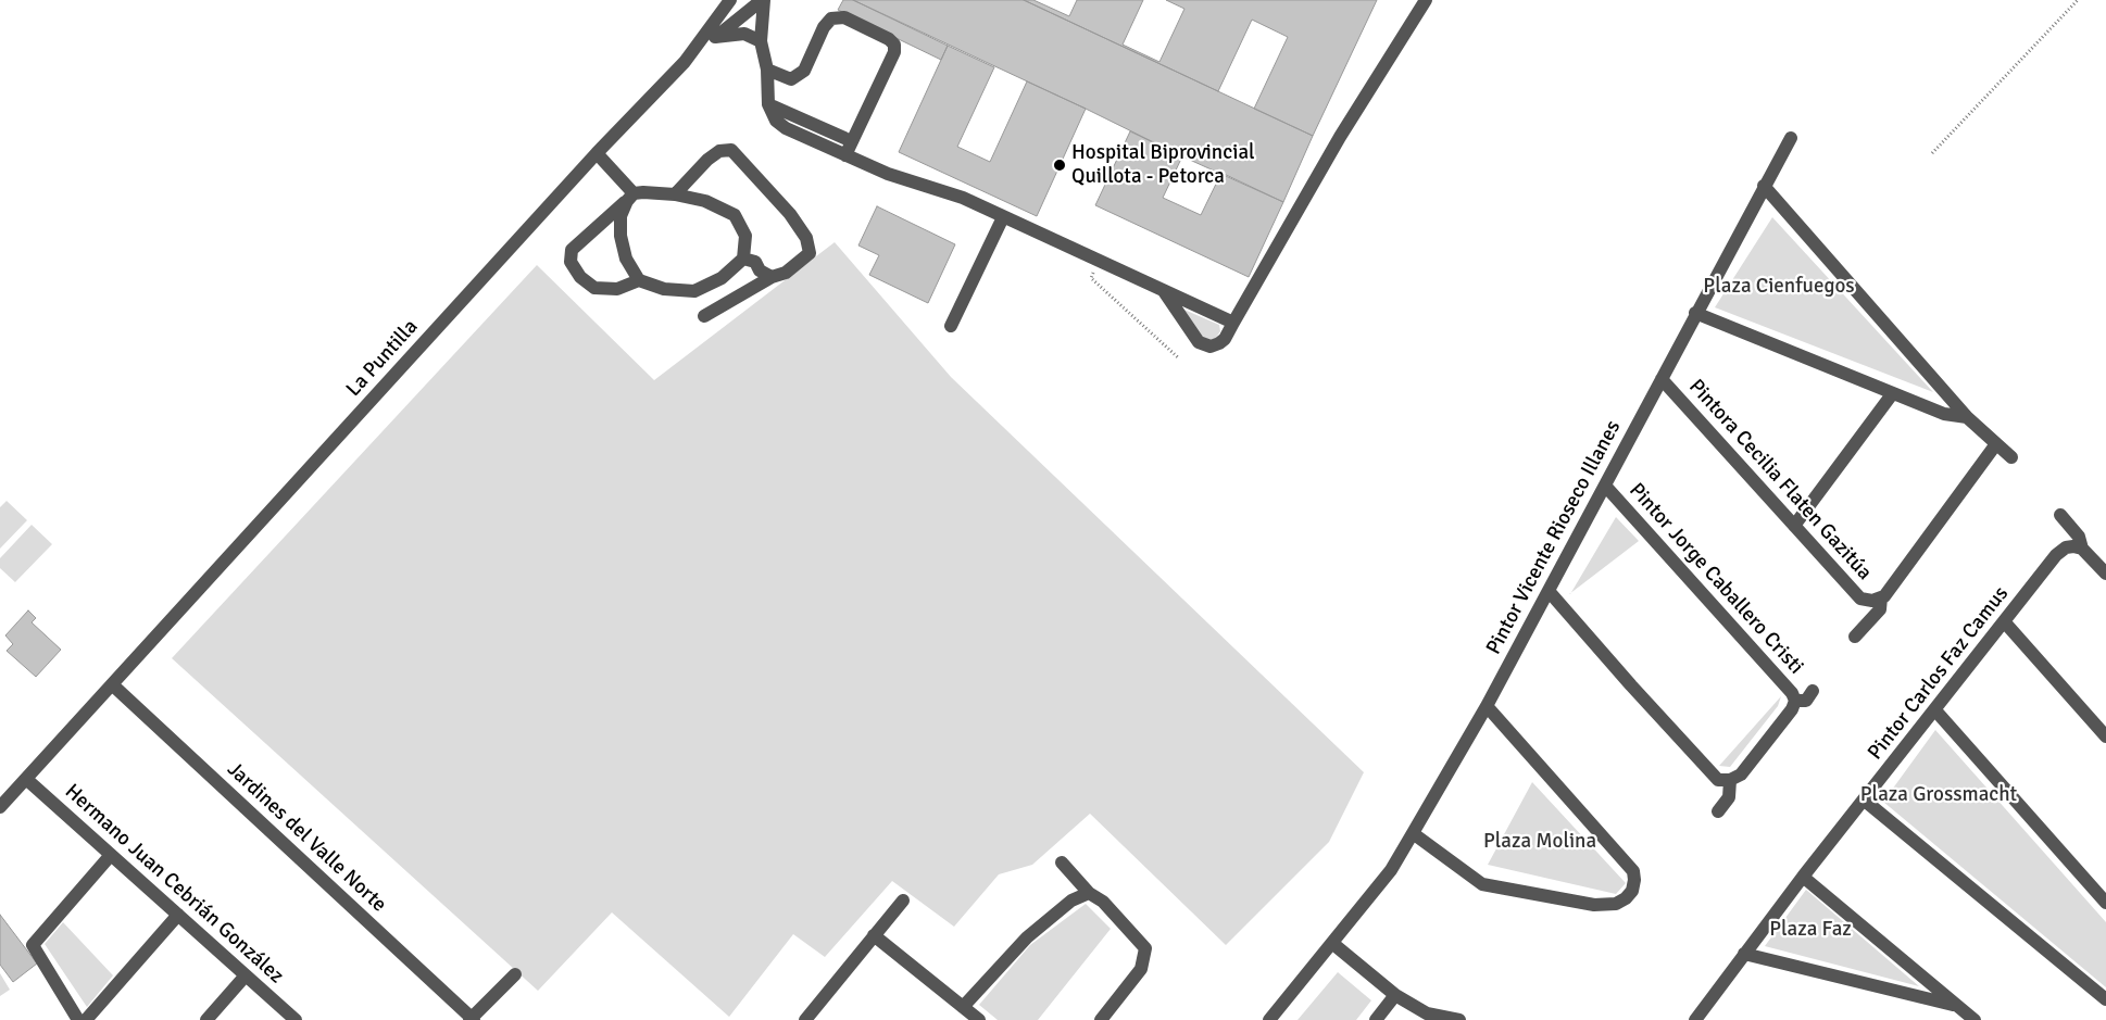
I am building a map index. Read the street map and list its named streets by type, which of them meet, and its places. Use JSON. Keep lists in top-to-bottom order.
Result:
{
  "streets": {
    "street": [
      "La Puntilla",
      "Pintora Cecilia Flaten Gazitúa",
      "Pintor Vicente Rioseco Illanes",
      "Pintor Jorge Caballero Cristi",
      "Pintor Carlos Faz Camus",
      "Jardines del Valle Norte",
      "Hermano Juan Cebrián González"
    ]
  },
  "crossings": [
    ["La Puntilla", "Jardines del Valle Norte"],
    ["La Puntilla", "Hermano Juan Cebrián González"],
    ["Pintora Cecilia Flaten Gazitúa", "Pintor Vicente Rioseco Illanes"],
    ["Pintor Vicente Rioseco Illanes", "Pintor Jorge Caballero Cristi"]
  ],
  "parks": [
    "Plaza Cienfuegos",
    "Plaza Grossmacht",
    "Plaza Molina",
    "Plaza Faz"
  ],
  "places": ["Hospital Biprovincial Quillota - Petorca"]
}
